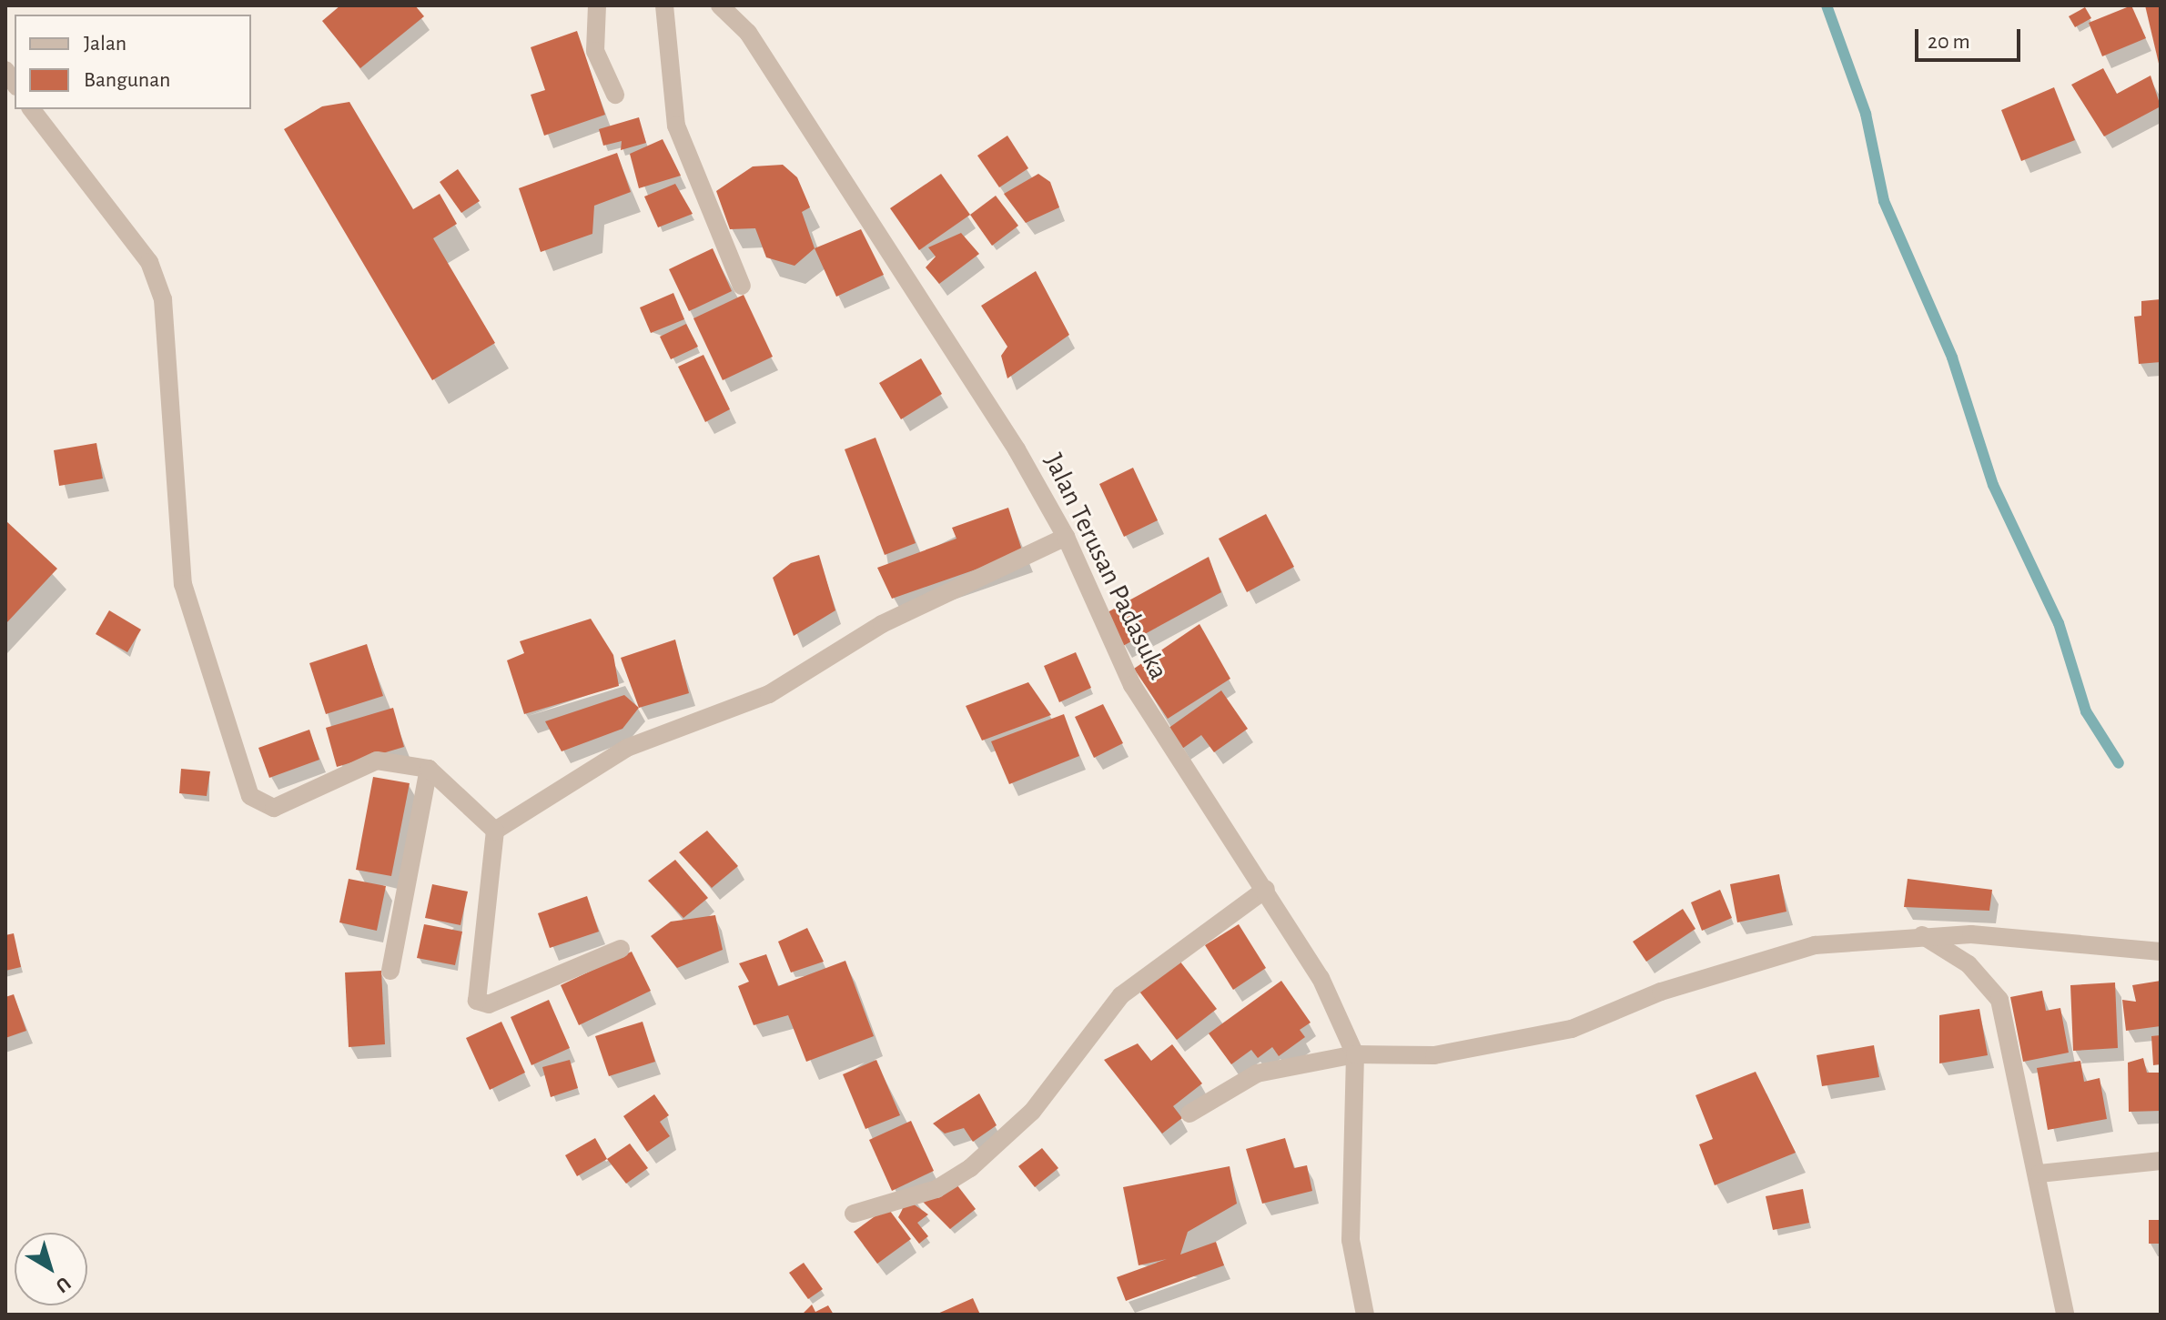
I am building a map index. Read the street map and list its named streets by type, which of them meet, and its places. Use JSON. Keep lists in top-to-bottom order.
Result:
{
  "streets": {
    "street": ["Jalan Terusan Padasuka"]
  },
  "legend": ["Jalan", "Bangunan"],
  "scale_bar": "20 m",
  "north": "bottom right"
}
